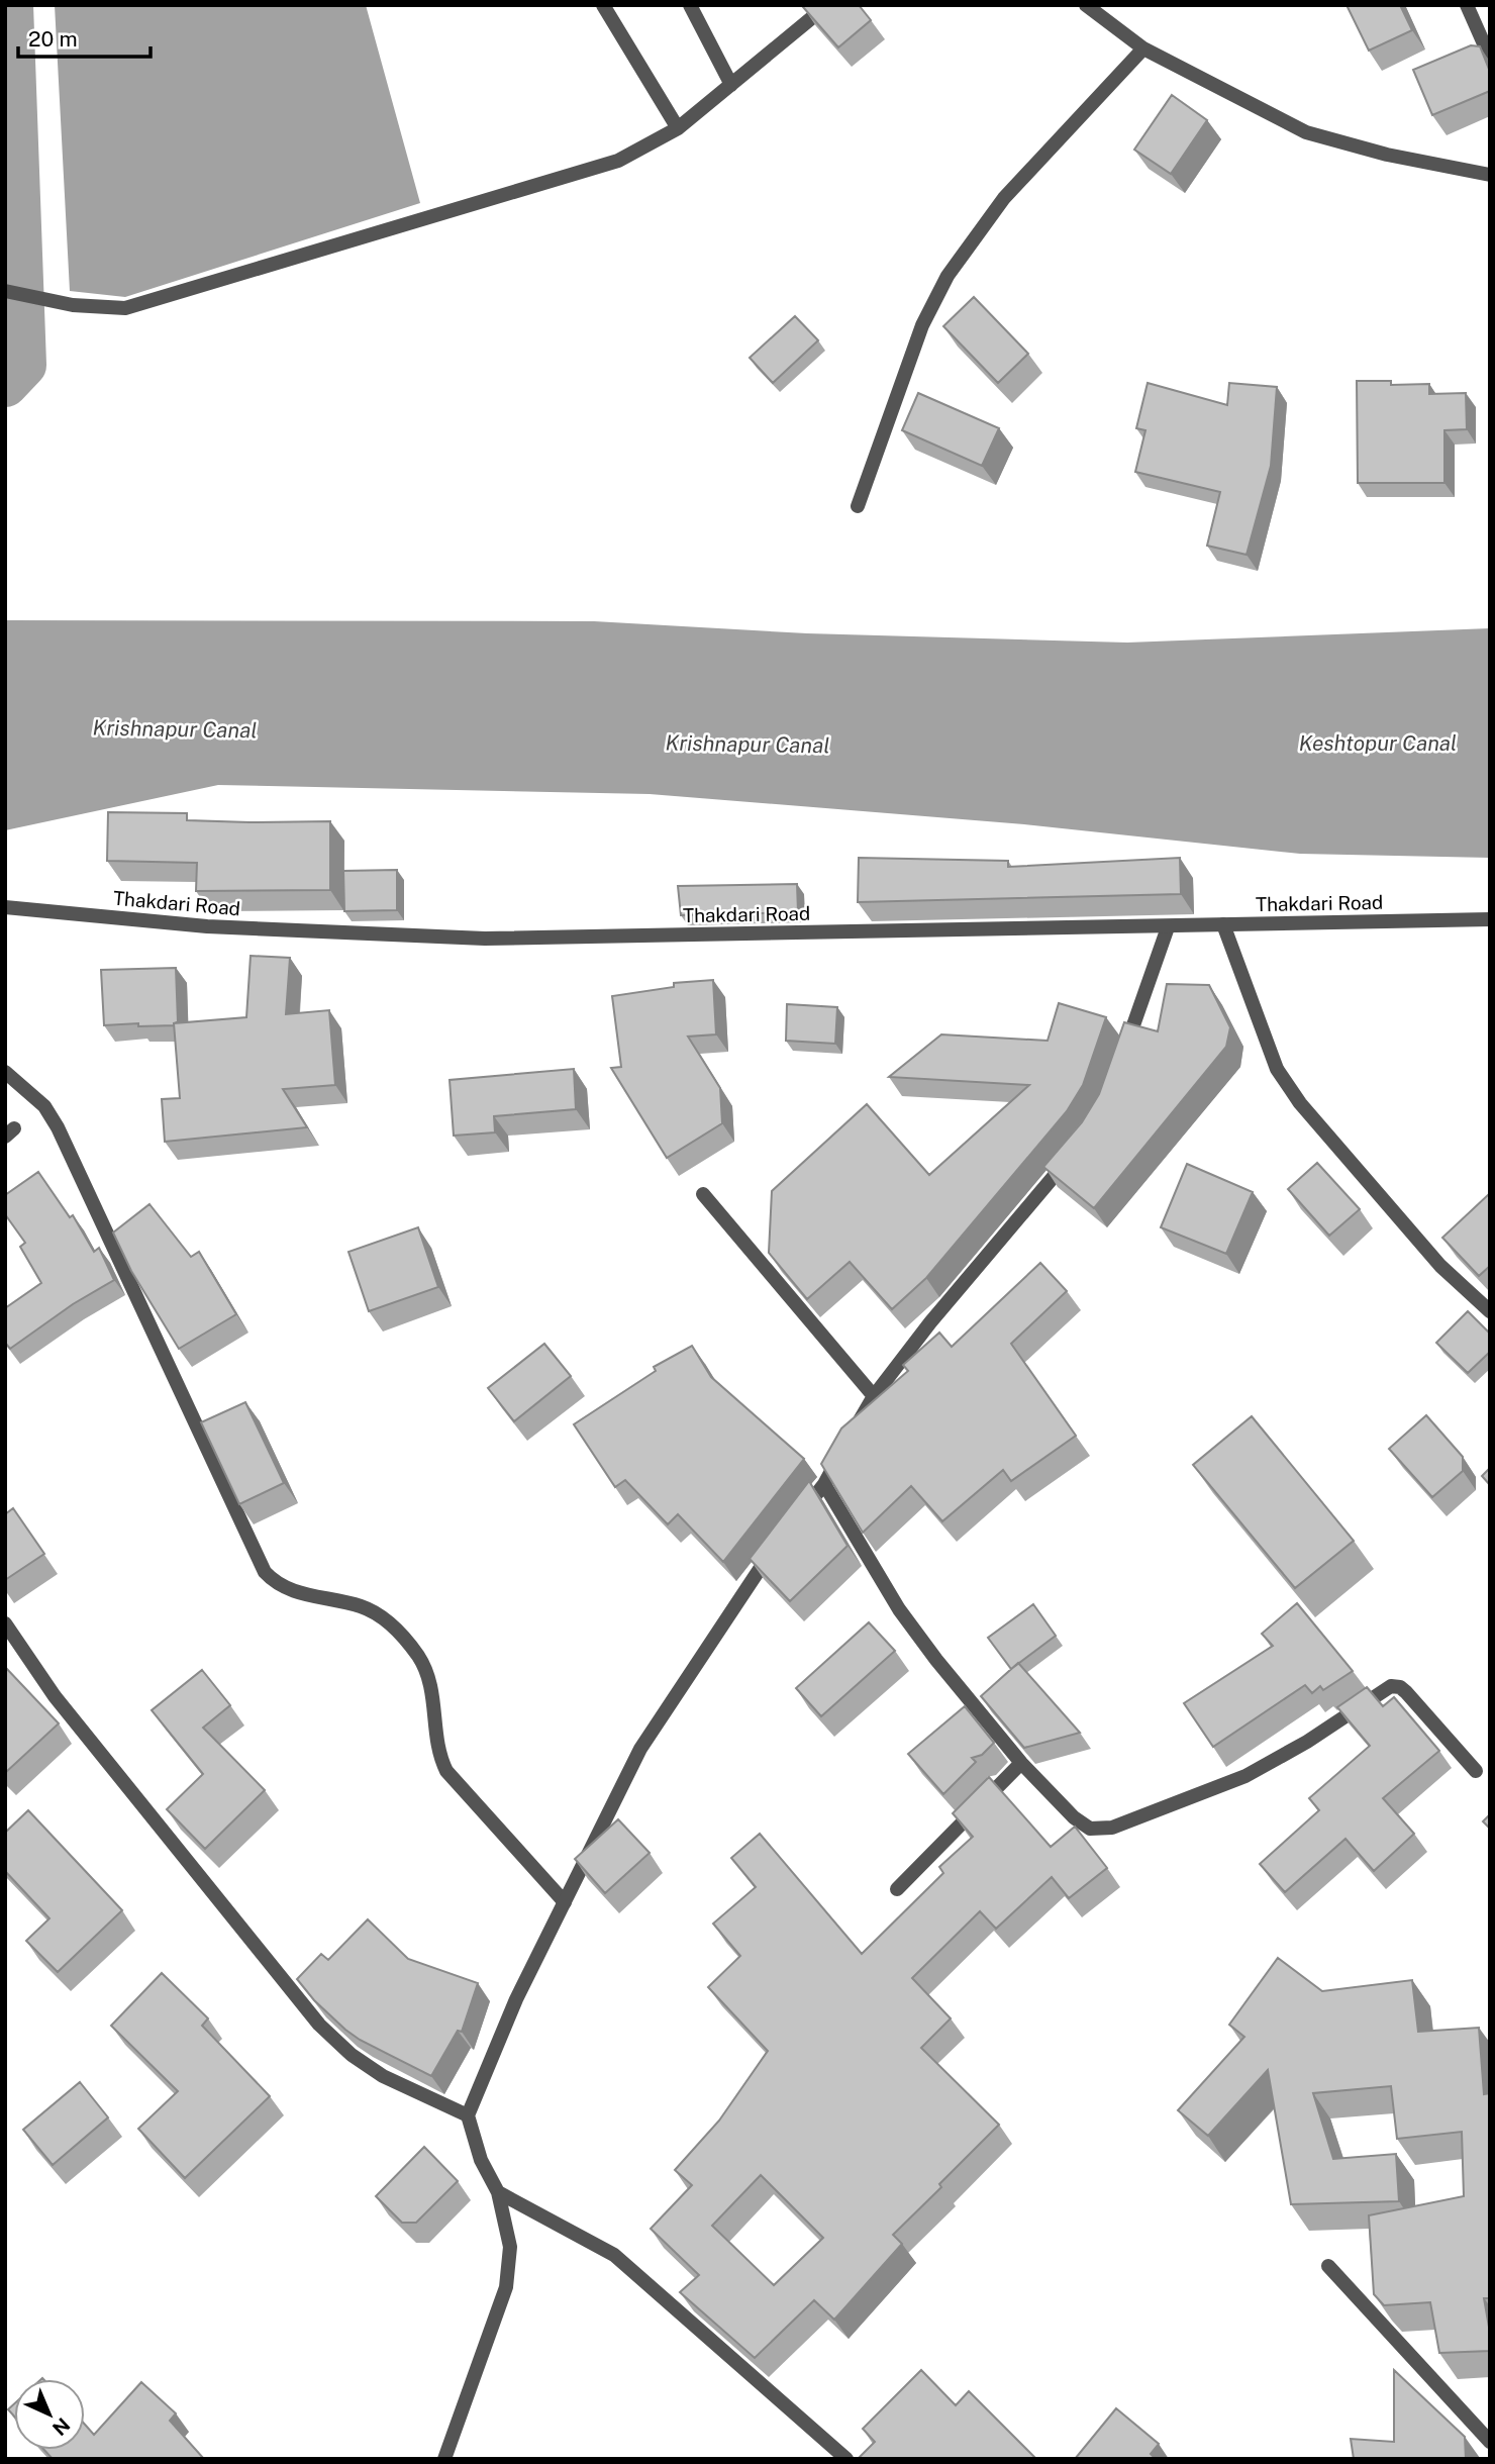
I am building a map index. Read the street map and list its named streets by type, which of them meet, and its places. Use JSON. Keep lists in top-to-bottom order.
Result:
{
  "streets": {
    "street": ["Thakdari Road"]
  },
  "water": ["Krishnapur Canal", "Keshtopur Canal"],
  "scale_bar": "20 m",
  "north": "bottom right"
}
